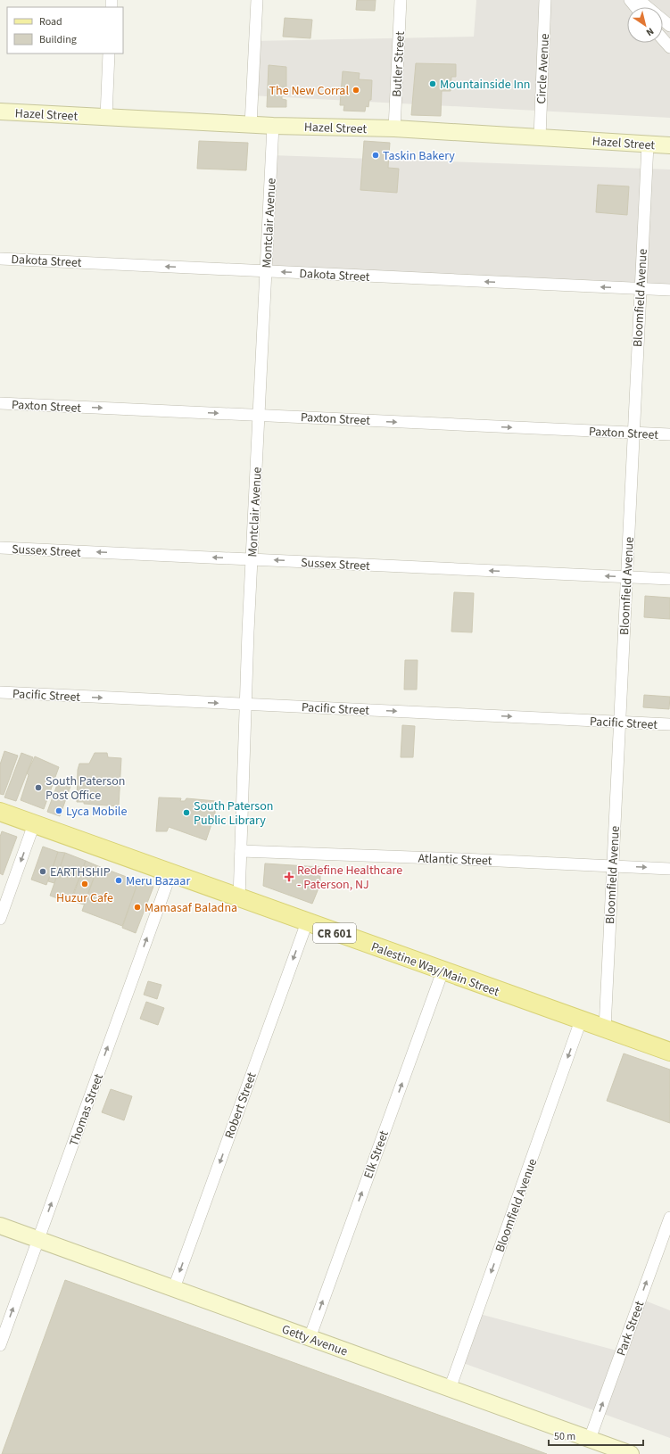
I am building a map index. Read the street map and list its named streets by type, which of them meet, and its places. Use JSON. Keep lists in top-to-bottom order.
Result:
{
  "streets": {
    "main road": ["CR 601", "Palestine Way/Main Street"],
    "street": [
      "Butler Street",
      "Circle Avenue",
      "Hazel Street",
      "Montclair Avenue",
      "Dakota Street",
      "Bloomfield Avenue",
      "Paxton Street",
      "Sussex Street",
      "Pacific Street",
      "Atlantic Street",
      "Robert Street",
      "Thomas Street",
      "Elk Street",
      "Park Street",
      "Getty Avenue"
    ]
  },
  "crossings": [
    ["Butler Street", "Hazel Street"],
    ["Circle Avenue", "Hazel Street"],
    ["Hazel Street", "Montclair Avenue"],
    ["Hazel Street", "Bloomfield Avenue"],
    ["Montclair Avenue", "Dakota Street"],
    ["Montclair Avenue", "Paxton Street"],
    ["Montclair Avenue", "Sussex Street"],
    ["Montclair Avenue", "Pacific Street"],
    ["Montclair Avenue", "Atlantic Street"],
    ["Montclair Avenue", "Palestine Way/Main Street"],
    ["Dakota Street", "Bloomfield Avenue"],
    ["Bloomfield Avenue", "Paxton Street"],
    ["Bloomfield Avenue", "Sussex Street"],
    ["Bloomfield Avenue", "Pacific Street"],
    ["Bloomfield Avenue", "Atlantic Street"],
    ["Bloomfield Avenue", "Palestine Way/Main Street"],
    ["Bloomfield Avenue", "Getty Avenue"],
    ["Palestine Way/Main Street", "Robert Street"],
    ["Palestine Way/Main Street", "Thomas Street"],
    ["Palestine Way/Main Street", "Elk Street"],
    ["Robert Street", "Getty Avenue"],
    ["Thomas Street", "Getty Avenue"],
    ["Elk Street", "Getty Avenue"],
    ["Park Street", "Getty Avenue"]
  ],
  "one_way": [
    "Dakota Street",
    "Paxton Street",
    "Sussex Street",
    "Pacific Street",
    "Robert Street",
    "Thomas Street",
    "Elk Street",
    "Park Street"
  ],
  "places": {
    "other": [
      "Mountainside Inn",
      "The New Corral",
      "Taskin Bakery",
      "South Paterson Post Office",
      "Lyca Mobile",
      "South Paterson Public Library",
      "EARTHSHIP",
      "Meru Bazaar",
      "Huzur Cafe",
      "Mamasaf Baladna"
    ],
    "health": ["Redefine Healthcare - Paterson, NJ"]
  },
  "legend": ["Road", "Building"],
  "scale_bar": "50 m",
  "north": "bottom right"
}
